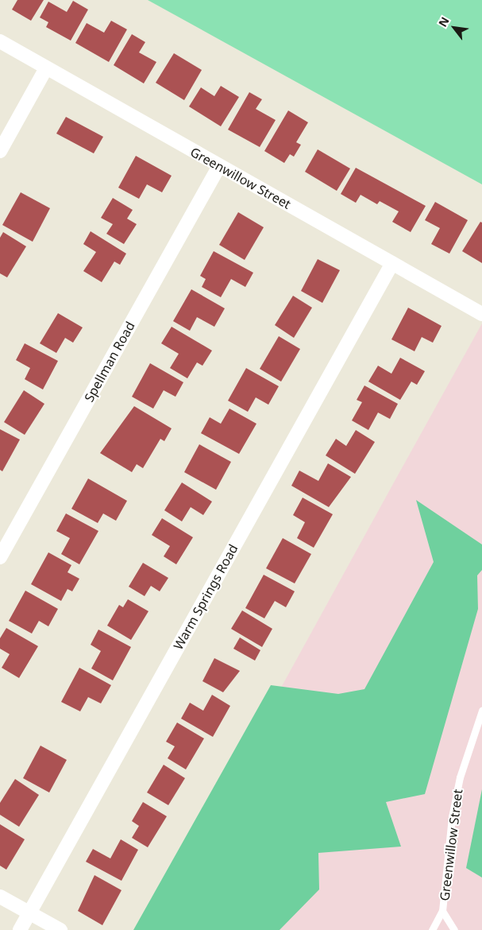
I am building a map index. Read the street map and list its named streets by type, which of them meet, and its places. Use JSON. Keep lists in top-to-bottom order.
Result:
{
  "streets": {
    "street": ["Greenwillow Street", "Spellman Road", "Warm Springs Road"]
  },
  "crossings": [
    ["Greenwillow Street", "Spellman Road"],
    ["Greenwillow Street", "Warm Springs Road"]
  ],
  "north": "top left"
}
